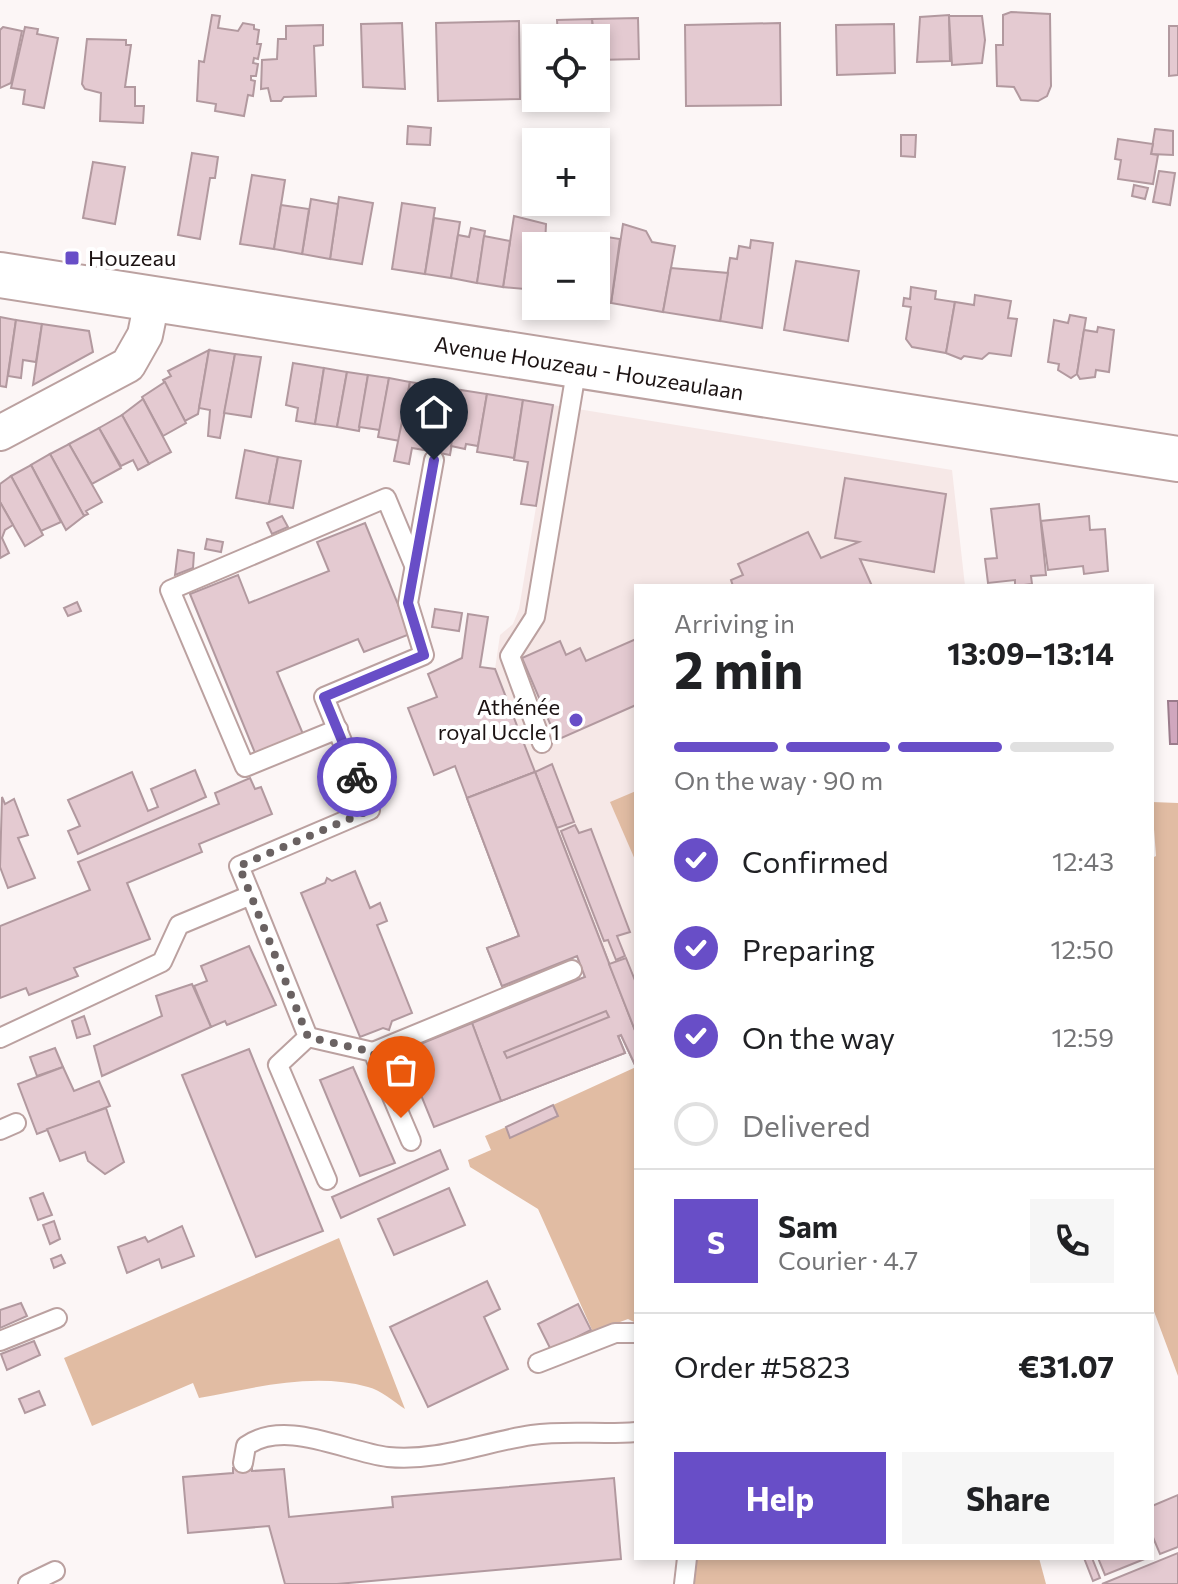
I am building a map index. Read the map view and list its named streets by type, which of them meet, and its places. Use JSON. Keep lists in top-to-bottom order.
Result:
{
  "streets": {
    "street": ["Avenue Houzeau - Houzeaulaan"]
  },
  "places": {
    "transit": ["Houzeau"],
    "other": ["Athénée royal Uccle 1"]
  },
  "page": {
    "map_buttons": ["+", "−"],
    "heading": ["2 min", "Arriving in", "13:09–13:14"],
    "panel": [
      "Sam",
      "Courier · 4.7",
      "Order #5823",
      "€31.07"
    ],
    "bar": "On the way · 90 m",
    "list": [
      ["Confirmed", "12:43"],
      ["Preparing", "12:50"],
      ["On the way", "12:59"],
      "Delivered"
    ],
    "round": "S",
    "buttons": ["Help", "Share"]
  }
}
